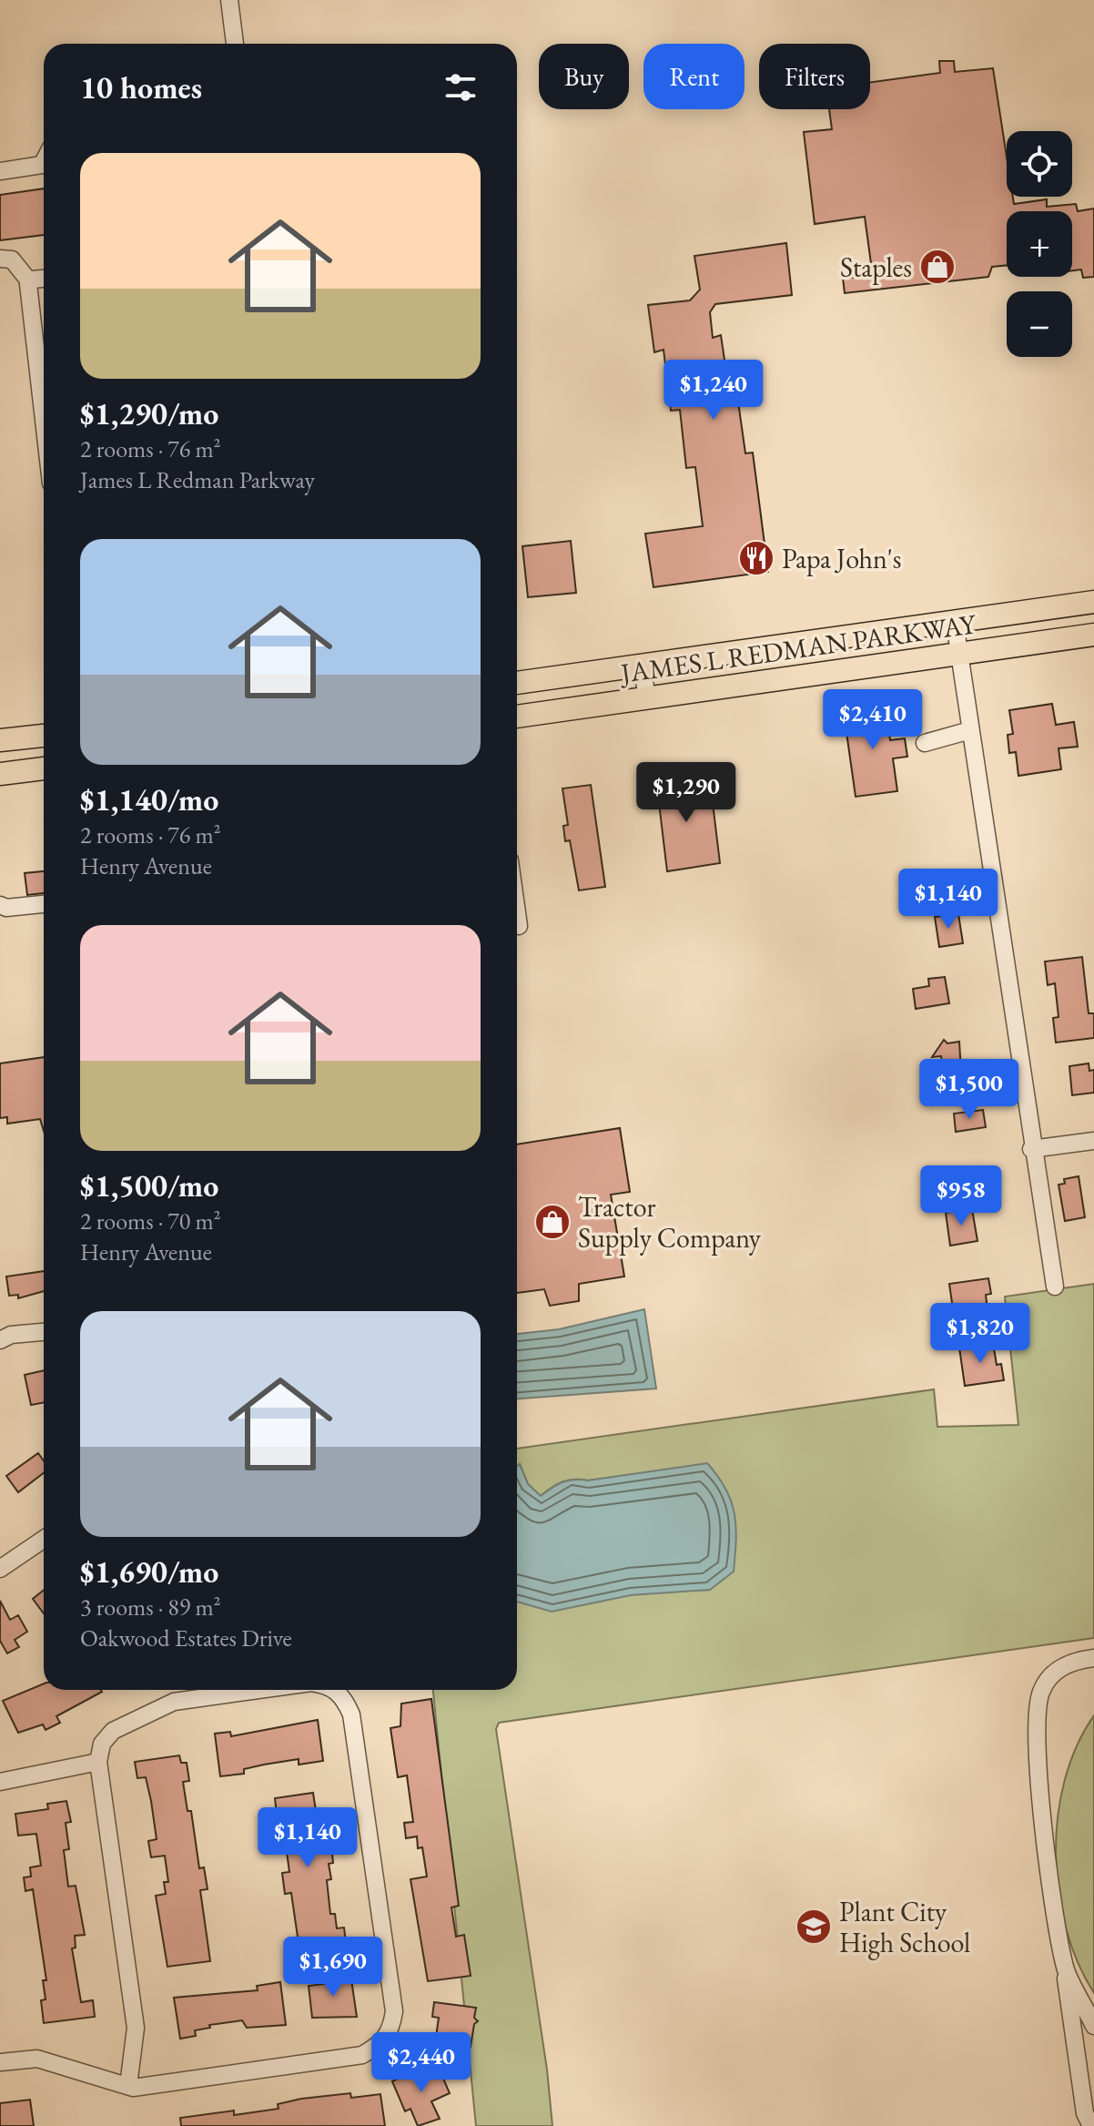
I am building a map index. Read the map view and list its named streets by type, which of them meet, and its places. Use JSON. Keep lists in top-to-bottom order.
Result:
{
  "streets": {
    "main road": ["JAMES L REDMAN PARKWAY"]
  },
  "places": {
    "shop": ["Staples", "Tractor Supply Company"],
    "restaurant": ["Papa John's"],
    "school or university": ["Plant City High School"]
  },
  "page": {
    "chip": ["Buy", "Rent", "Filters"],
    "heading": "10 homes",
    "map_buttons": ["+", "−"],
    "list": [
      {
        "name": "$1,290/mo",
        "note": "2 rooms · 76 m² · James L Redman Parkway"
      },
      {
        "name": "$1,140/mo",
        "note": "2 rooms · 76 m² · Henry Avenue"
      },
      {
        "name": "$1,500/mo",
        "note": "2 rooms · 70 m² · Henry Avenue"
      },
      {
        "name": "$1,690/mo",
        "note": "3 rooms · 89 m² · Oakwood Estates Drive"
      }
    ],
    "price": [
      "$1,240",
      "$2,410",
      "$1,290",
      "$1,140",
      "$1,500",
      "$958",
      "$1,820",
      "$1,140",
      "$1,690",
      "$2,440"
    ]
  }
}
